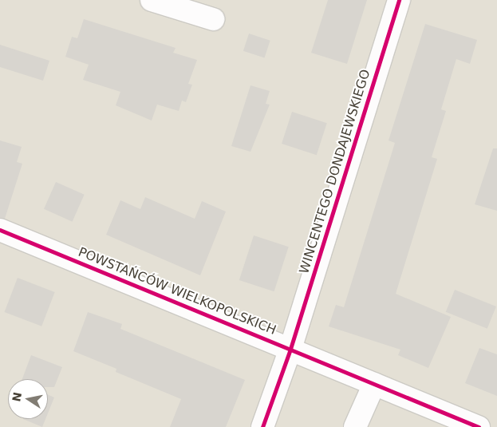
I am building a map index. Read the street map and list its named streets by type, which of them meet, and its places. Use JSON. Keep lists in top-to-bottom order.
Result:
{
  "streets": {
    "street": ["WINCENTEGO DONDAJEWSKIEGO", "POWSTAŃCÓW WIELKOPOLSKICH"]
  },
  "crossings": [
    ["WINCENTEGO DONDAJEWSKIEGO", "POWSTAŃCÓW WIELKOPOLSKICH"]
  ],
  "north": "left"
}
